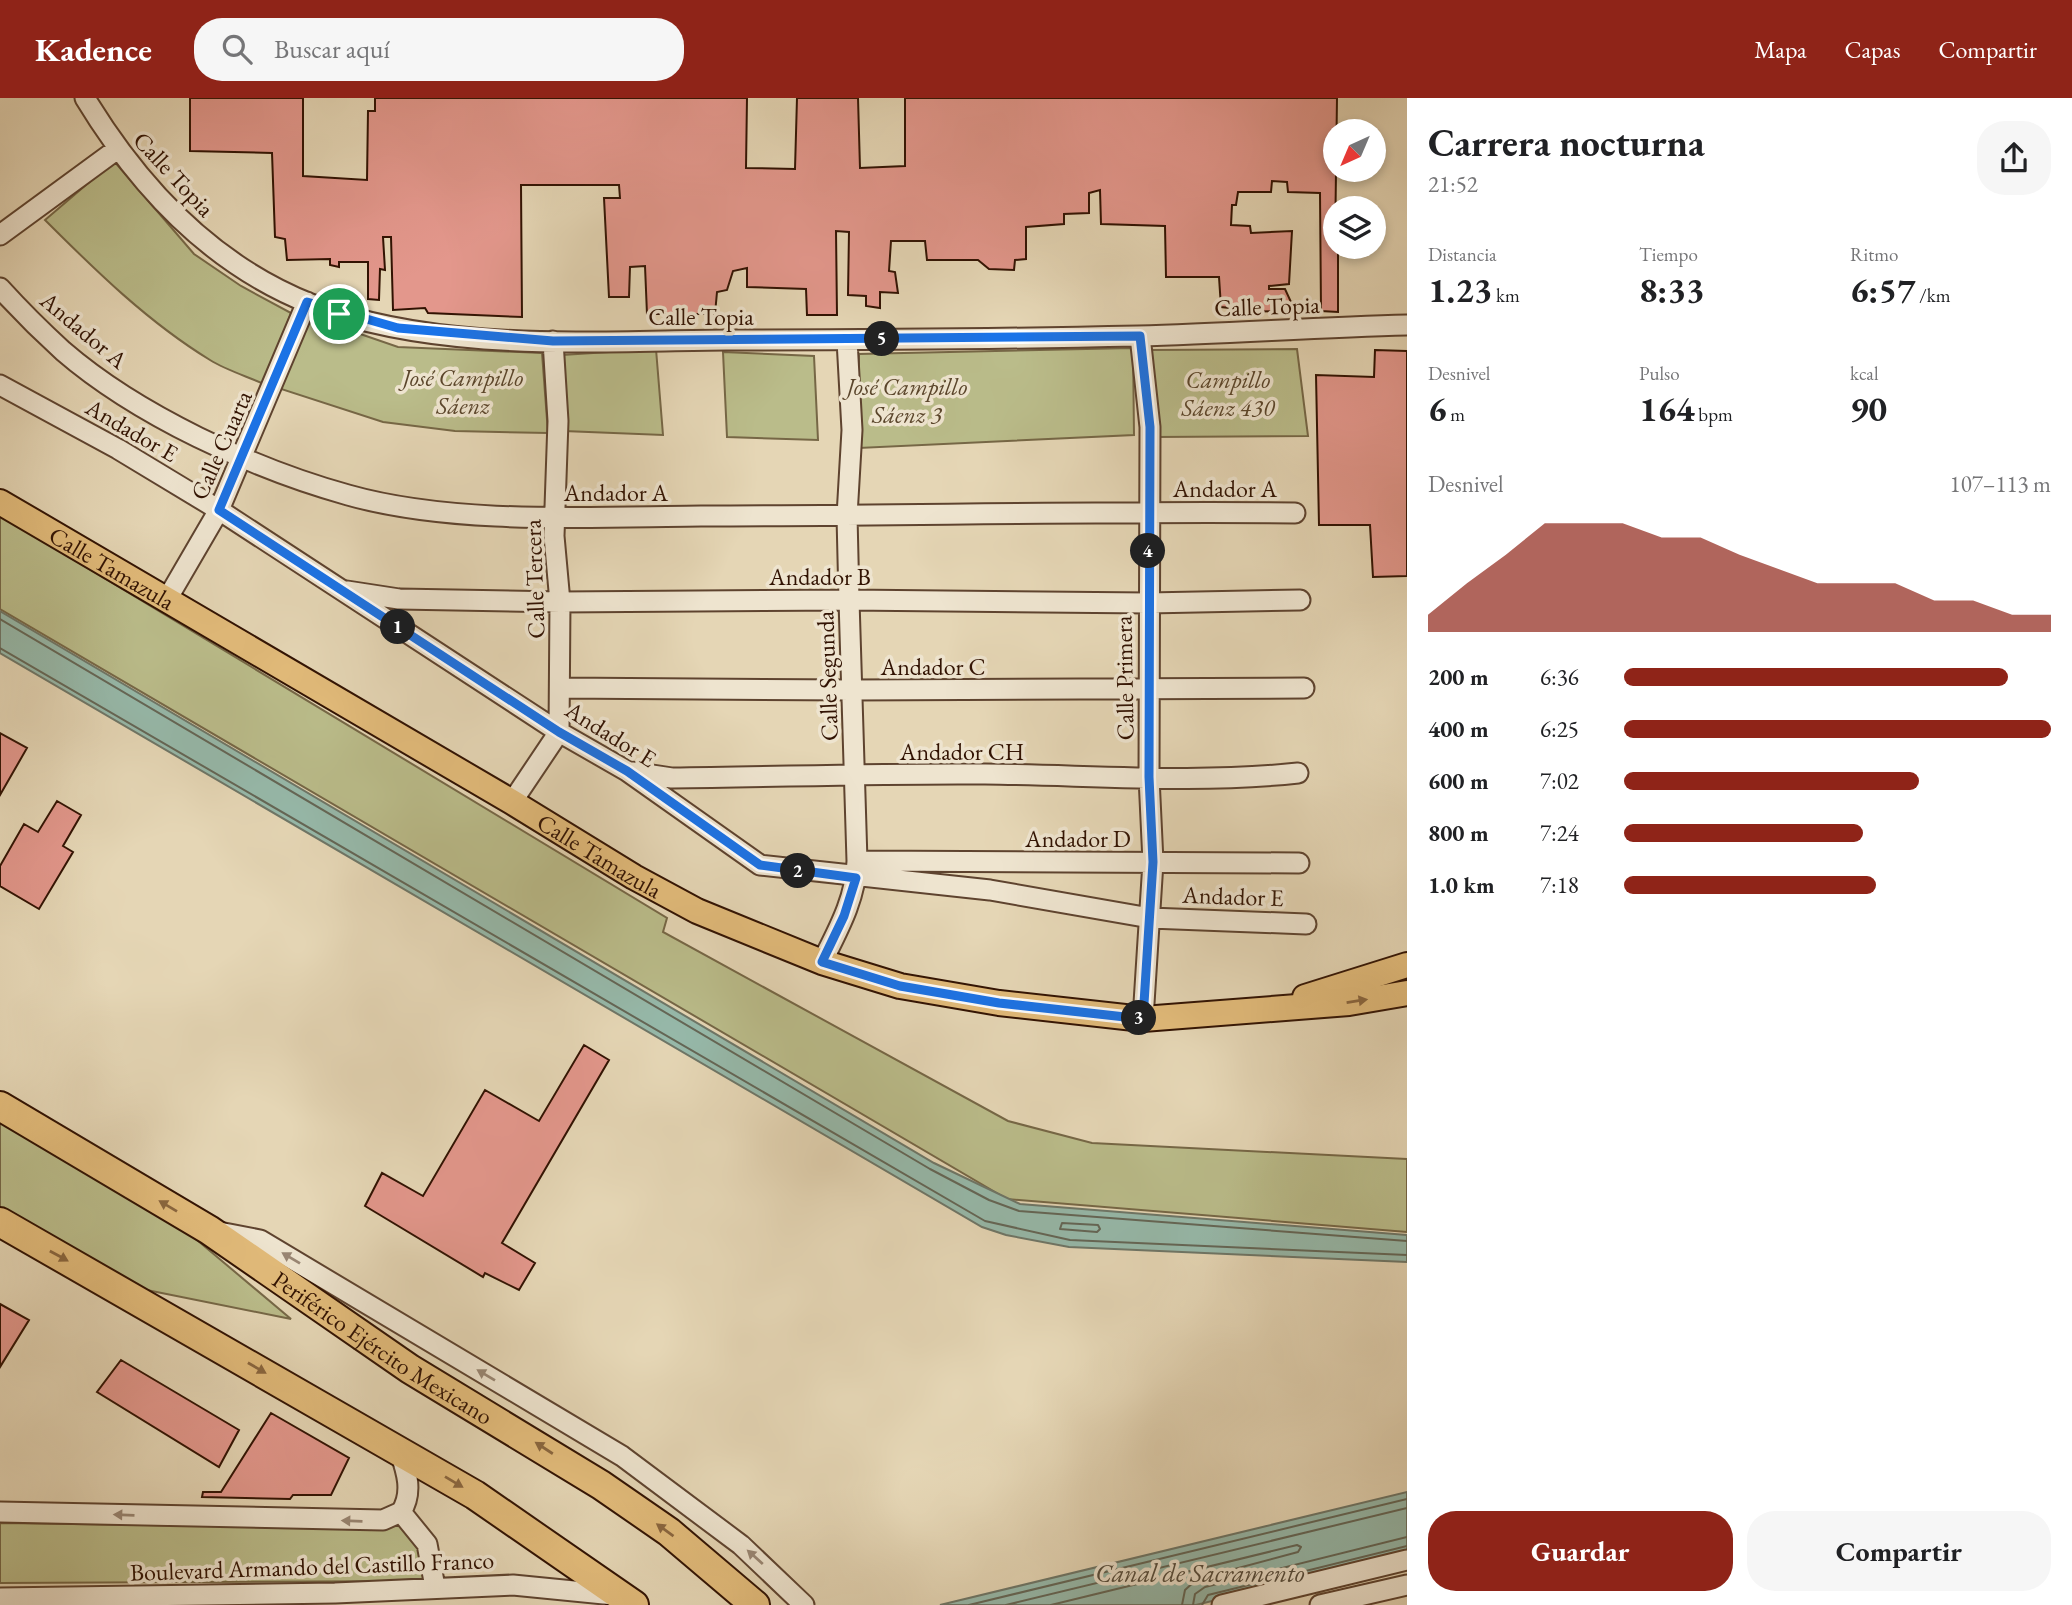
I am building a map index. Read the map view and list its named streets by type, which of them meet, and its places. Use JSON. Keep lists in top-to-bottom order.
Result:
{
  "streets": {
    "highway": ["Periférico Ejército Mexicano"],
    "main road": ["Calle Tamazula"],
    "street": [
      "Calle Topia",
      "Andador A",
      "Andador E",
      "Calle Cuarta",
      "Andador B",
      "Calle Tercera",
      "Andador C",
      "Calle Segunda",
      "Calle Primera",
      "Andador CH",
      "Andador D",
      "Boulevard Armando del Castillo Franco"
    ]
  },
  "crossings": [
    ["Calle Topia", "Calle Cuarta"],
    ["Calle Topia", "Calle Tercera"],
    ["Calle Topia", "Calle Segunda"],
    ["Calle Topia", "Calle Primera"],
    ["Andador A", "Calle Cuarta"],
    ["Andador A", "Calle Tercera"],
    ["Andador A", "Calle Segunda"],
    ["Andador A", "Calle Primera"],
    ["Andador E", "Calle Cuarta"],
    ["Andador E", "Andador B"],
    ["Andador E", "Calle Tercera"],
    ["Andador E", "Calle Segunda"],
    ["Andador E", "Calle Primera"],
    ["Andador E", "Andador CH"],
    ["Andador E", "Andador D"],
    ["Calle Cuarta", "Calle Tamazula"],
    ["Calle Tamazula", "Calle Segunda"],
    ["Calle Tamazula", "Calle Primera"],
    ["Andador B", "Calle Tercera"],
    ["Andador B", "Calle Segunda"],
    ["Andador B", "Calle Primera"],
    ["Calle Tercera", "Andador C"],
    ["Andador C", "Calle Segunda"],
    ["Andador C", "Calle Primera"],
    ["Calle Segunda", "Andador CH"],
    ["Calle Segunda", "Andador D"],
    ["Calle Primera", "Andador CH"],
    ["Calle Primera", "Andador D"]
  ],
  "water": ["Canal de Sacramento"],
  "parks": ["José Campillo Sáenz", "Campillo Sáenz 430", "José Campillo Sáenz 3"],
  "north": "bottom left",
  "page": {
    "header": "Kadence",
    "search": "Buscar aquí",
    "nav": ["Mapa", "Capas", "Compartir"],
    "heading": ["Carrera nocturna", "21:52"],
    "stats": [
      ["Distancia", "1.23 km"],
      ["Tiempo", "8:33"],
      ["Ritmo", "6:57 /km"],
      ["Desnivel", "6 m"],
      ["Pulso", "164 bpm"],
      ["kcal", "90"]
    ],
    "pins": [
      "5",
      "4",
      "1",
      "2",
      "3"
    ],
    "chart": ["Desnivel", "107–113 m"],
    "list": [
      {
        "name": "200 m",
        "note": "6:36"
      },
      {
        "name": "400 m",
        "note": "6:25"
      },
      {
        "name": "600 m",
        "note": "7:02"
      },
      {
        "name": "800 m",
        "note": "7:24"
      },
      {
        "name": "1.0 km",
        "note": "7:18"
      }
    ],
    "buttons": ["Guardar", "Compartir"]
  }
}
